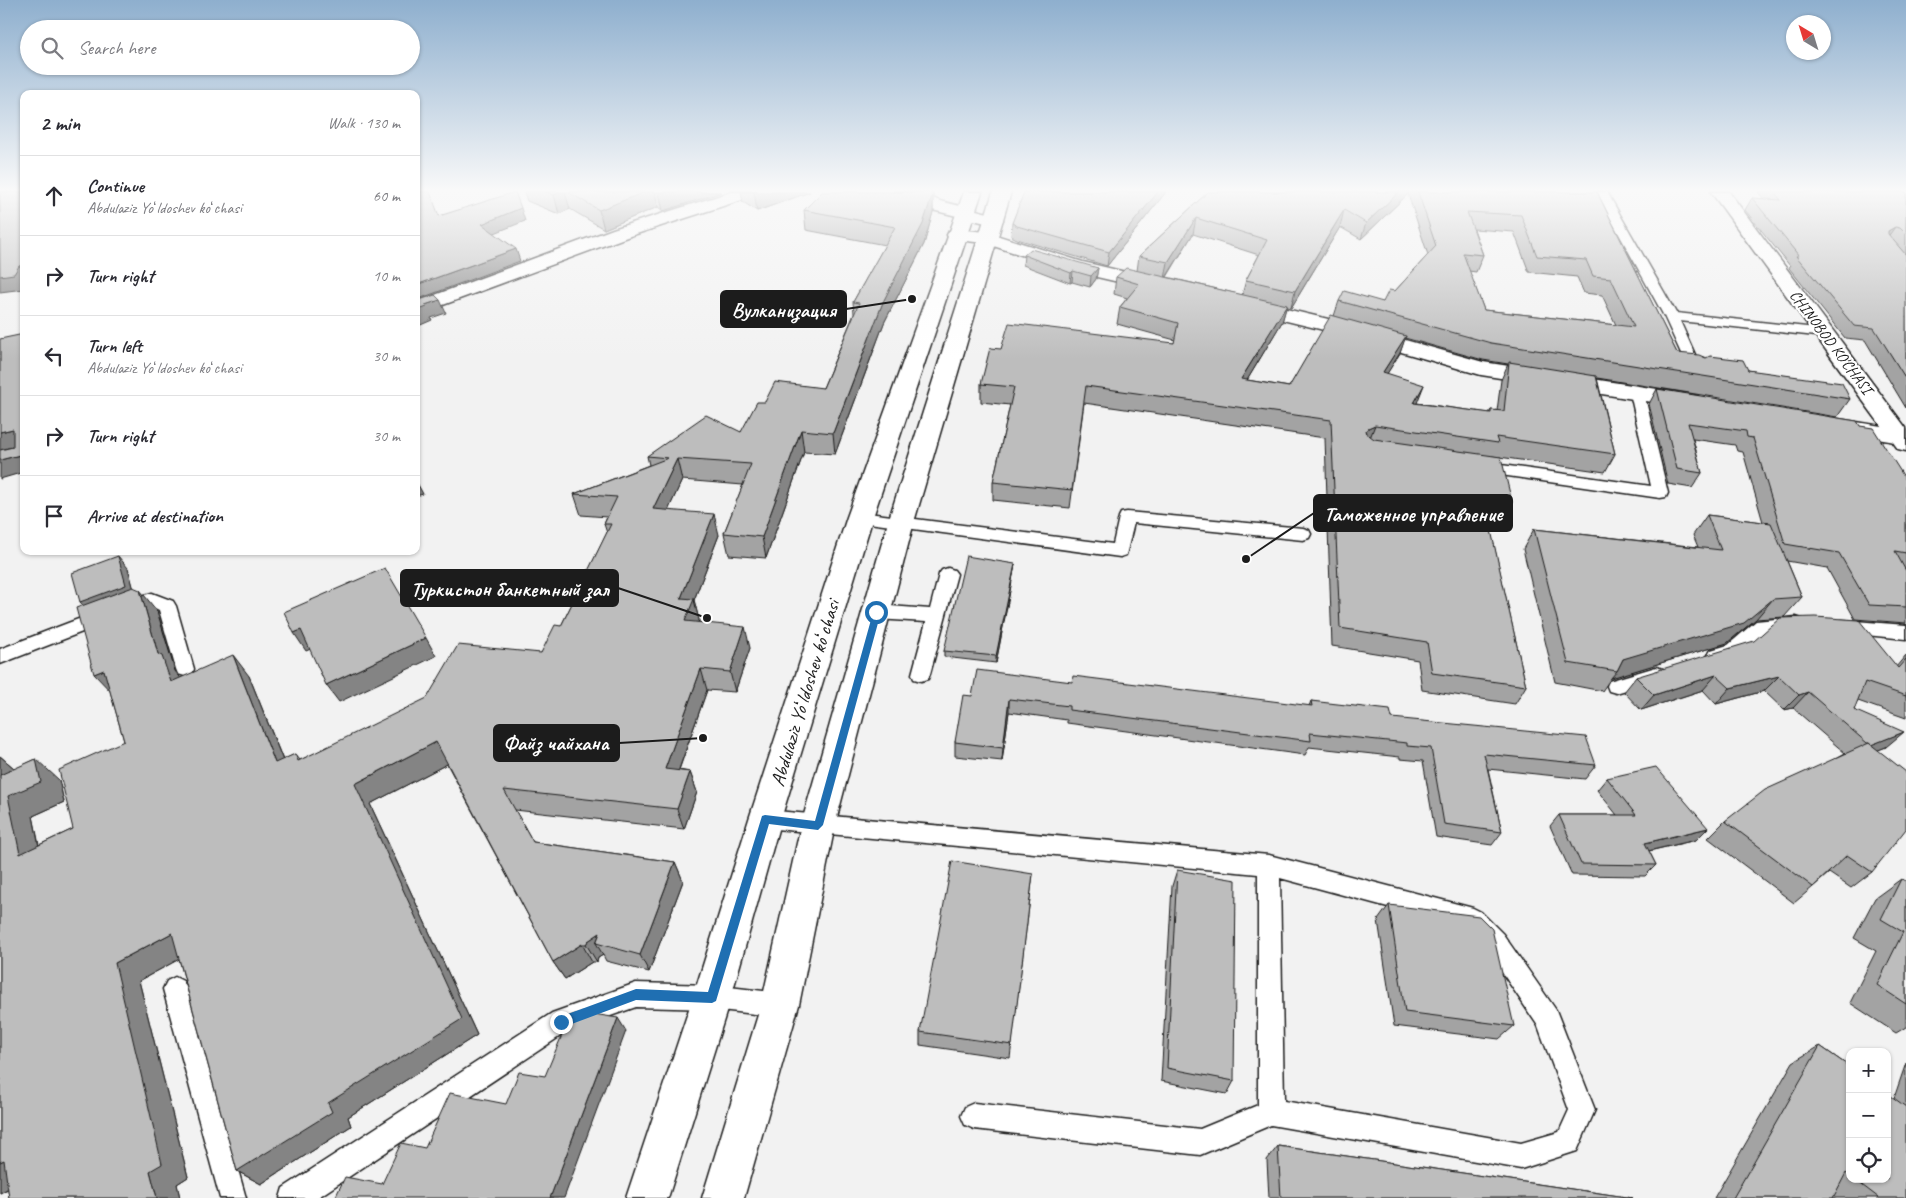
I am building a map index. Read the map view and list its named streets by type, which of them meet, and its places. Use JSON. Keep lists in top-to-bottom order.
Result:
{
  "streets": {
    "main road": ["CHINOBOD KO'CHASI", "Abdulaziz Yoʻldoshev koʻchasi"]
  },
  "places": [
    "Вулканизация",
    "Таможенное управление",
    "Туркистон банкетный зал",
    "Файз чайхана"
  ],
  "north": "top left",
  "page": {
    "search": "Search here",
    "heading": ["2 min", "Walk · 130 m"],
    "list": [
      ["Continue", "Abdulaziz Yoʻldoshev koʻchasi", "60 m"],
      ["Turn right", "10 m"],
      ["Turn left", "Abdulaziz Yoʻldoshev koʻchasi", "30 m"],
      ["Turn right", "30 m"],
      "Arrive at destination"
    ],
    "map_buttons": ["+", "−"]
  }
}
